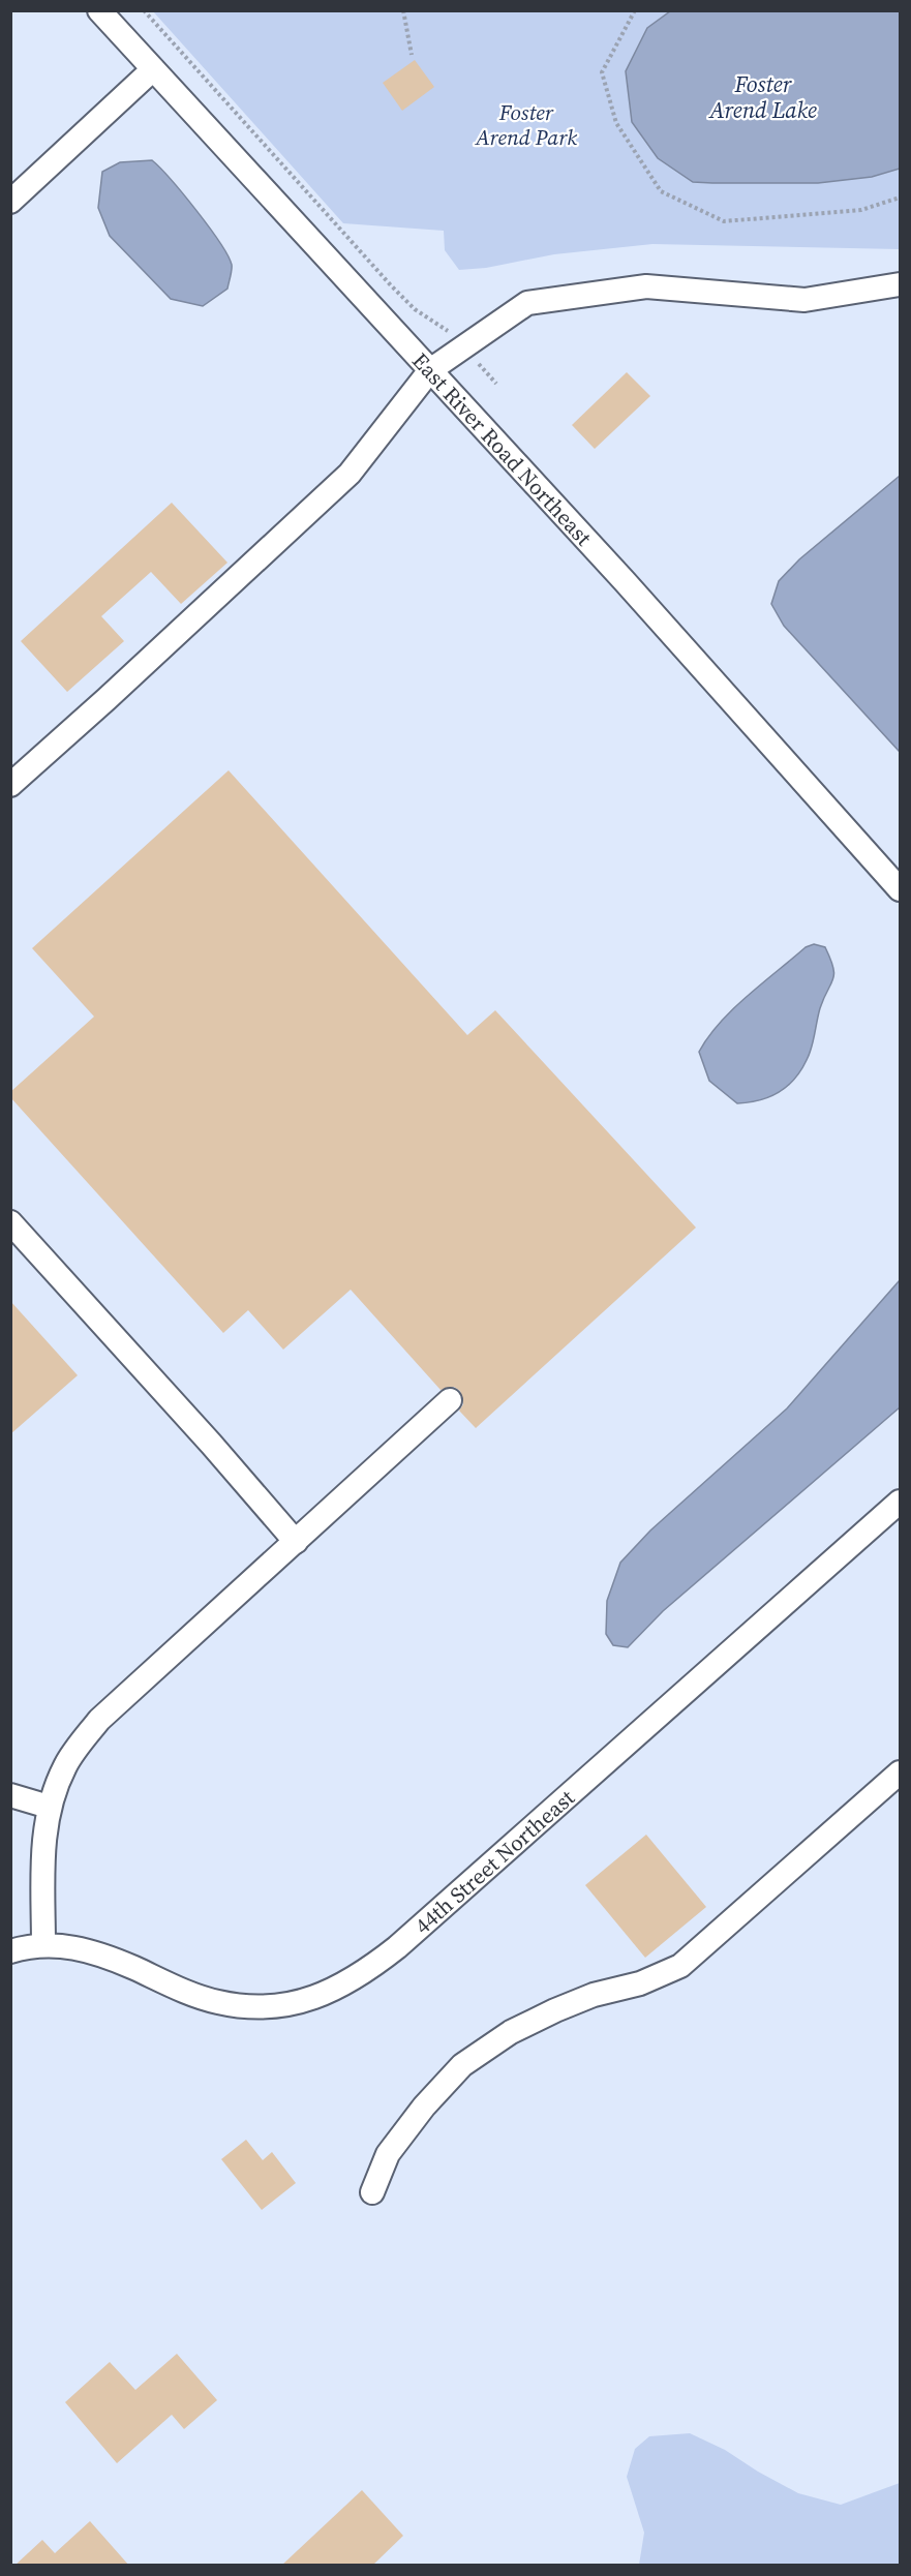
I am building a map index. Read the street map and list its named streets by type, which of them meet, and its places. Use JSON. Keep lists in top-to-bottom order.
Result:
{
  "streets": {
    "street": ["East River Road Northeast", "44th Street Northeast"]
  },
  "water": ["Foster Arend Lake"],
  "parks": ["Foster Arend Park"]
}
